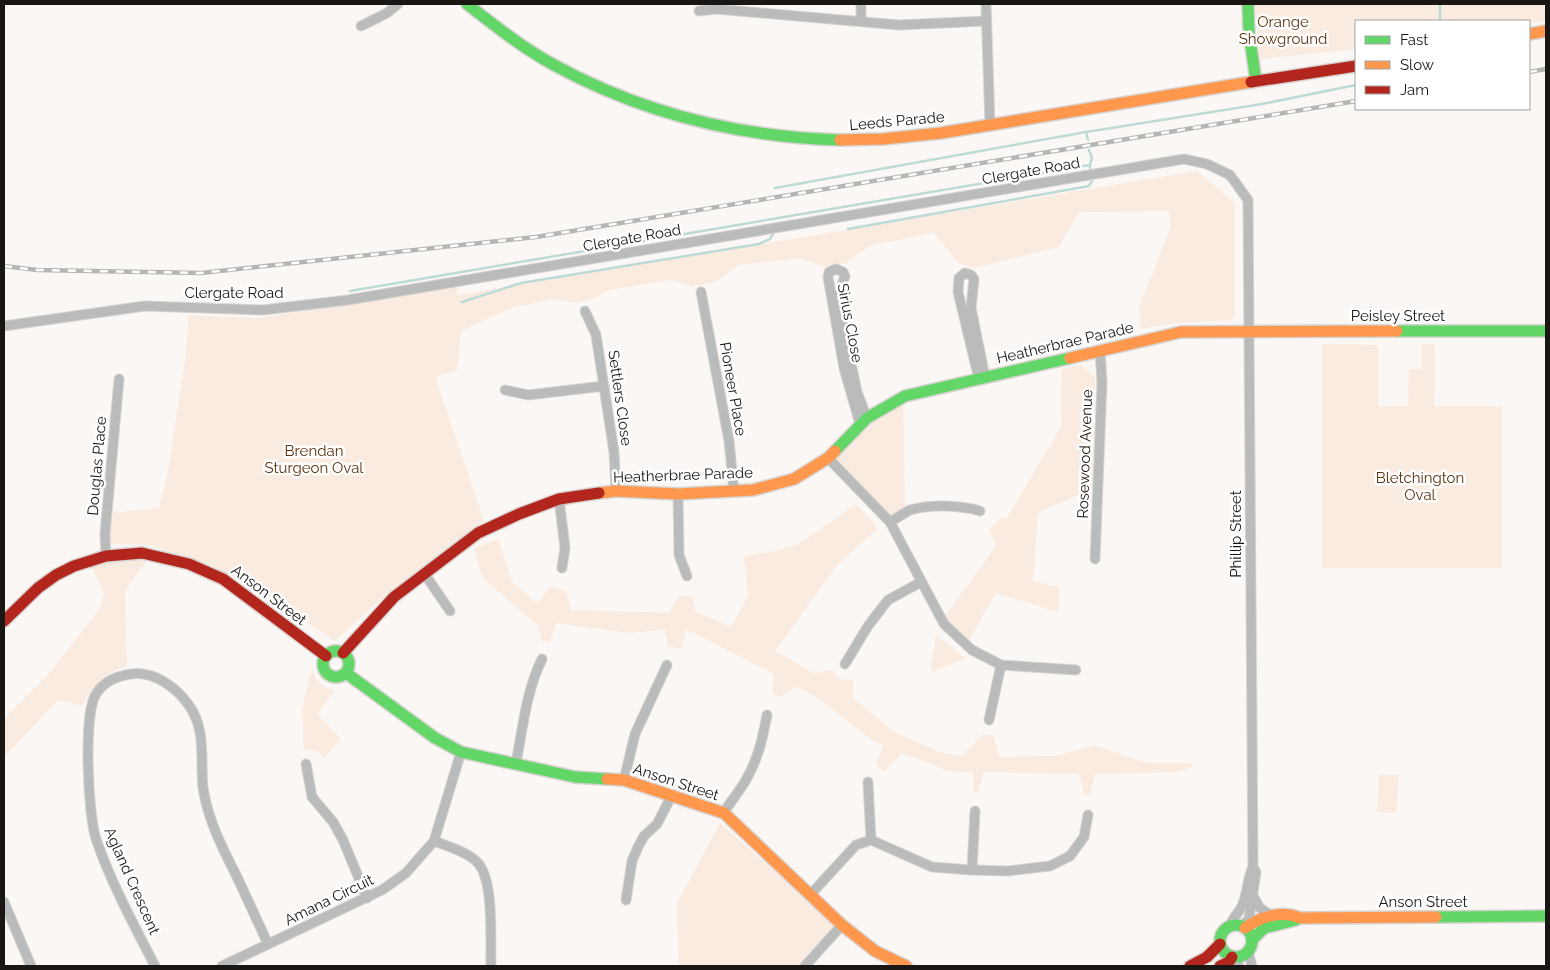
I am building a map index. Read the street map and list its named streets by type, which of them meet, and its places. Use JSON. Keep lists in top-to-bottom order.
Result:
{
  "streets": {
    "street": [
      "Leeds Parade",
      "Clergate Road",
      "Peisley Street",
      "Sirius Close",
      "Heatherbrae Parade",
      "Pioneer Place",
      "Settlers Close",
      "Rosewood Avenue",
      "Douglas Place",
      "Phillip Street",
      "Anson Street",
      "Agland Crescent",
      "Amana Circuit"
    ]
  },
  "crossings": [
    ["Clergate Road", "Phillip Street"],
    ["Peisley Street", "Heatherbrae Parade"],
    ["Peisley Street", "Phillip Street"],
    ["Sirius Close", "Heatherbrae Parade"],
    ["Heatherbrae Parade", "Pioneer Place"],
    ["Heatherbrae Parade", "Settlers Close"],
    ["Heatherbrae Parade", "Rosewood Avenue"],
    ["Heatherbrae Parade", "Phillip Street"],
    ["Heatherbrae Parade", "Anson Street"],
    ["Douglas Place", "Anson Street"],
    ["Phillip Street", "Anson Street"],
    ["Anson Street", "Amana Circuit"],
    ["Agland Crescent", "Amana Circuit"]
  ],
  "parks": ["Orange Showground", "Brendan Sturgeon Oval", "Bletchington Oval"],
  "legend": ["Fast", "Slow", "Jam"]
}
